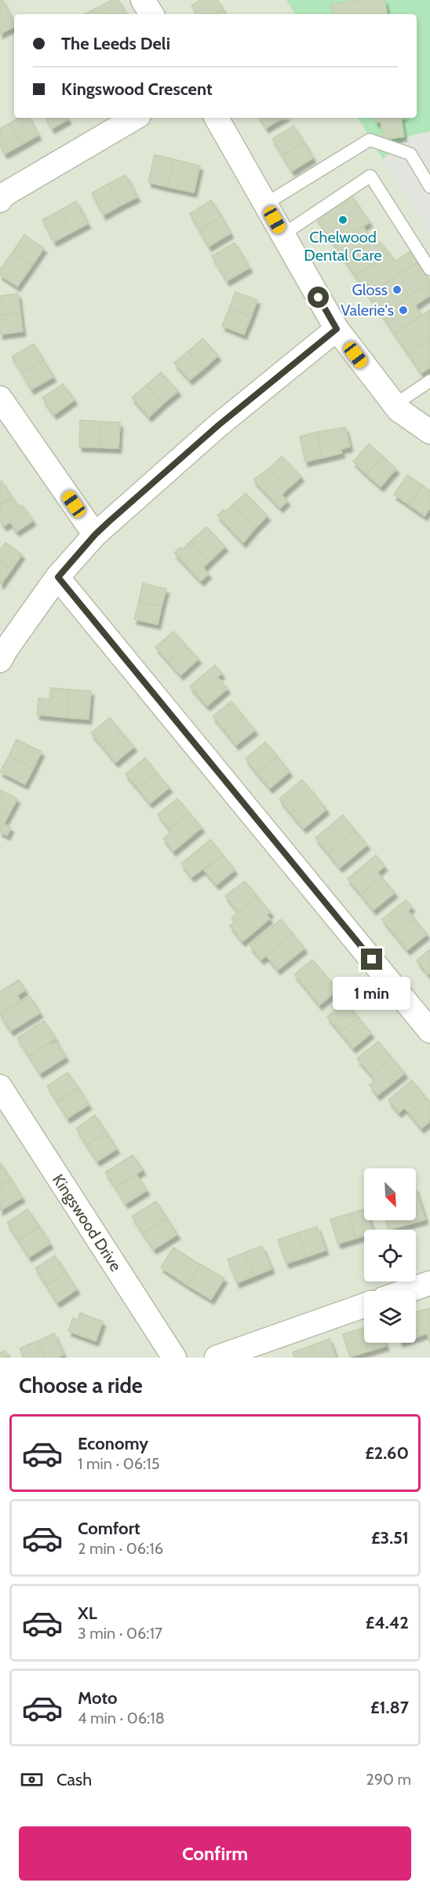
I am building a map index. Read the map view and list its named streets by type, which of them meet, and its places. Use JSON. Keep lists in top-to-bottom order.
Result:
{
  "streets": {
    "street": ["Kingswood Drive"]
  },
  "places": ["Chelwood Dental Care", "Gloss", "Valerie's"],
  "north": "bottom right",
  "page": {
    "banner": ["The Leeds Deli", "Kingswood Crescent"],
    "bubble": "1 min",
    "heading": "Choose a ride",
    "list": [
      {
        "name": "Economy",
        "note": "1 min · 06:15",
        "value": "£2.60"
      },
      {
        "name": "Comfort",
        "note": "2 min · 06:16",
        "value": "£3.51"
      },
      {
        "name": "XL",
        "note": "3 min · 06:17",
        "value": "£4.42"
      },
      {
        "name": "Moto",
        "note": "4 min · 06:18",
        "value": "£1.87"
      }
    ],
    "pay": ["Cash", "290 m"],
    "buttons": "Confirm"
  }
}
